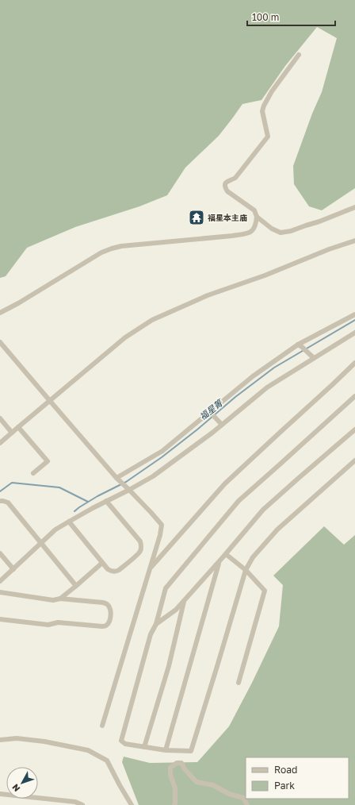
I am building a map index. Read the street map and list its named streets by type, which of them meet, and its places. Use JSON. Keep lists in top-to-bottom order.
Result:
{
  "water": ["福星箐"],
  "places": {
    "temple": ["福星本主庙"]
  },
  "legend": ["Road", "Park"],
  "scale_bar": "100 m",
  "north": "bottom left"
}
